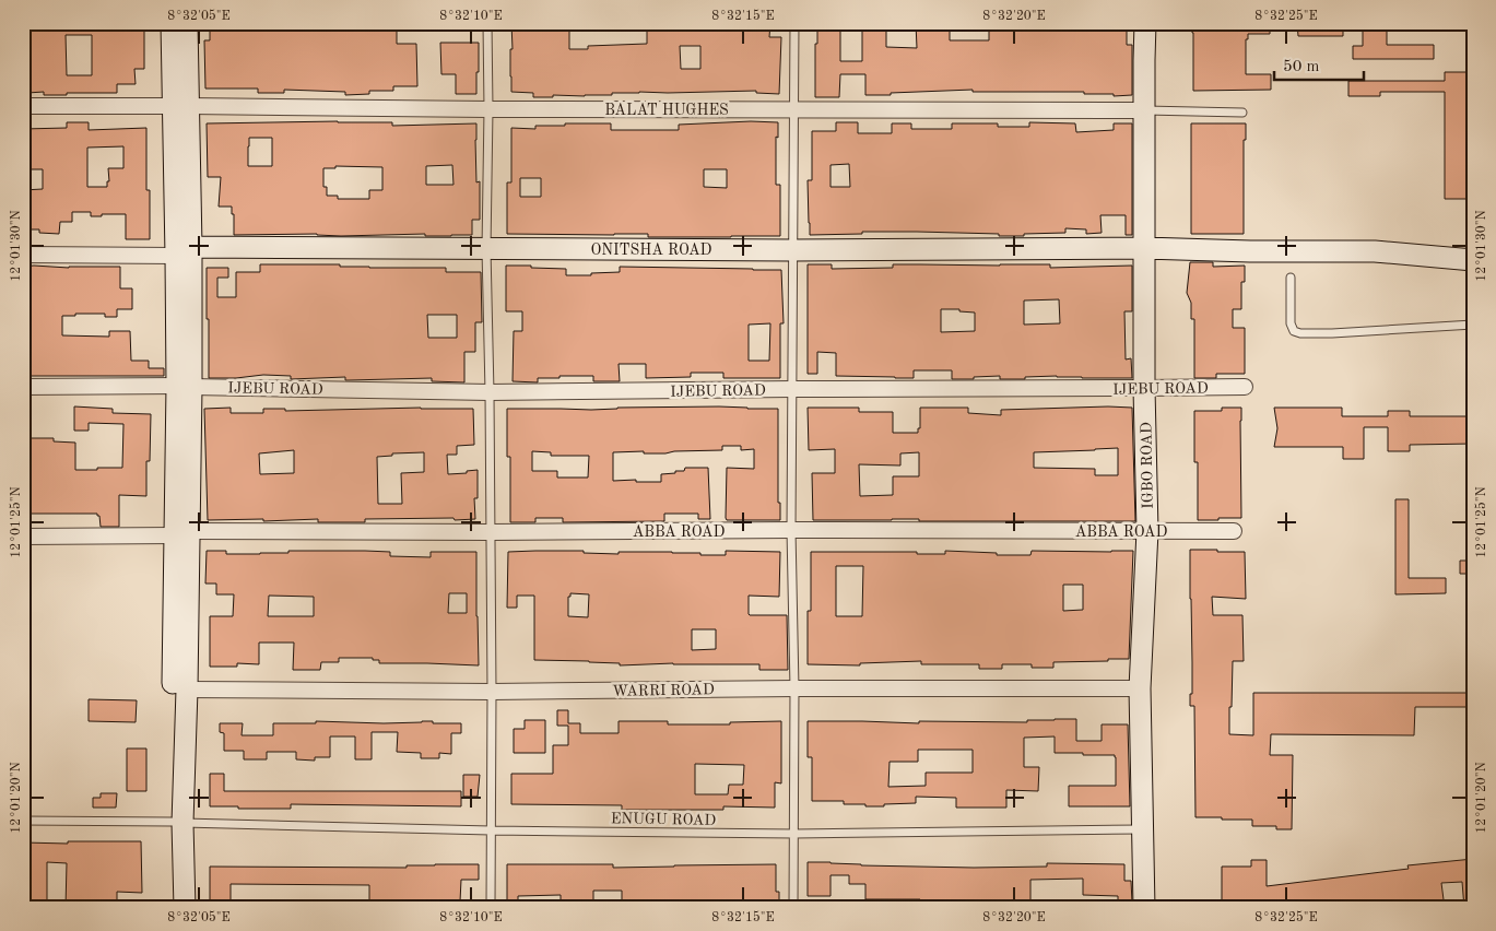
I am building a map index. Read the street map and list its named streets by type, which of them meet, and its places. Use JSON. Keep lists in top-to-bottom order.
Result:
{
  "streets": {
    "street": [
      "BALAT HUGHES",
      "ONITSHA ROAD",
      "IJEBU ROAD",
      "IGBO ROAD",
      "ABBA ROAD",
      "WARRI ROAD"
    ],
    "lane": ["ENUGU ROAD"]
  },
  "crossings": [
    ["BALAT HUGHES", "IGBO ROAD"],
    ["ONITSHA ROAD", "IGBO ROAD"],
    ["IJEBU ROAD", "IGBO ROAD"],
    ["IGBO ROAD", "ABBA ROAD"],
    ["IGBO ROAD", "WARRI ROAD"],
    ["IGBO ROAD", "ENUGU ROAD"]
  ],
  "scale_bar": "50 m",
  "coordinates": [
    "8°32'05\"E",
    "8°32'10\"E",
    "8°32'15\"E",
    "8°32'20\"E",
    "8°32'25\"E",
    "12°01'30\"N",
    "12°01'25\"N",
    "12°01'20\"N"
  ]
}
